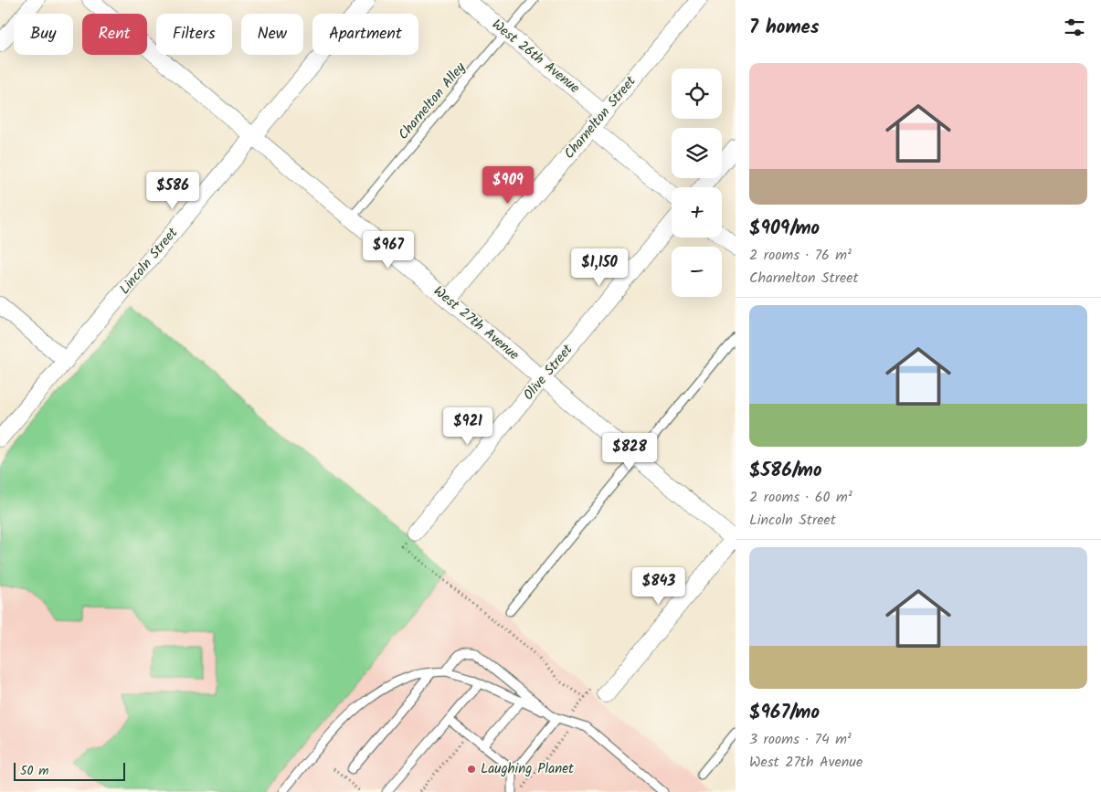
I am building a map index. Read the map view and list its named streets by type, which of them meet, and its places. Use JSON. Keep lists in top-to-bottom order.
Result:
{
  "streets": {
    "street": [
      "West 26th Avenue",
      "Charnelton Street",
      "Lincoln Street",
      "West 27th Avenue",
      "Olive Street"
    ],
    "lane": ["Charnelton Alley"]
  },
  "crossings": [
    ["West 26th Avenue", "Charnelton Alley"],
    ["West 26th Avenue", "Charnelton Street"],
    ["Charnelton Alley", "West 27th Avenue"],
    ["Charnelton Street", "West 27th Avenue"],
    ["Lincoln Street", "West 27th Avenue"],
    ["West 27th Avenue", "Olive Street"]
  ],
  "places": ["Laughing Planet"],
  "scale_bar": "50 m",
  "page": {
    "heading": "7 homes",
    "chip": [
      "Buy",
      "Rent",
      "Filters",
      "New",
      "Apartment"
    ],
    "list": [
      {
        "name": "$909/mo",
        "note": "2 rooms · 76 m² · Charnelton Street"
      },
      {
        "name": "$586/mo",
        "note": "2 rooms · 60 m² · Lincoln Street"
      },
      {
        "name": "$967/mo",
        "note": "3 rooms · 74 m² · West 27th Avenue"
      }
    ],
    "map_buttons": ["+", "−"],
    "price": [
      "$909",
      "$586",
      "$967",
      "$1,150",
      "$921",
      "$828",
      "$843"
    ],
    "scale": "50 m"
  }
}
